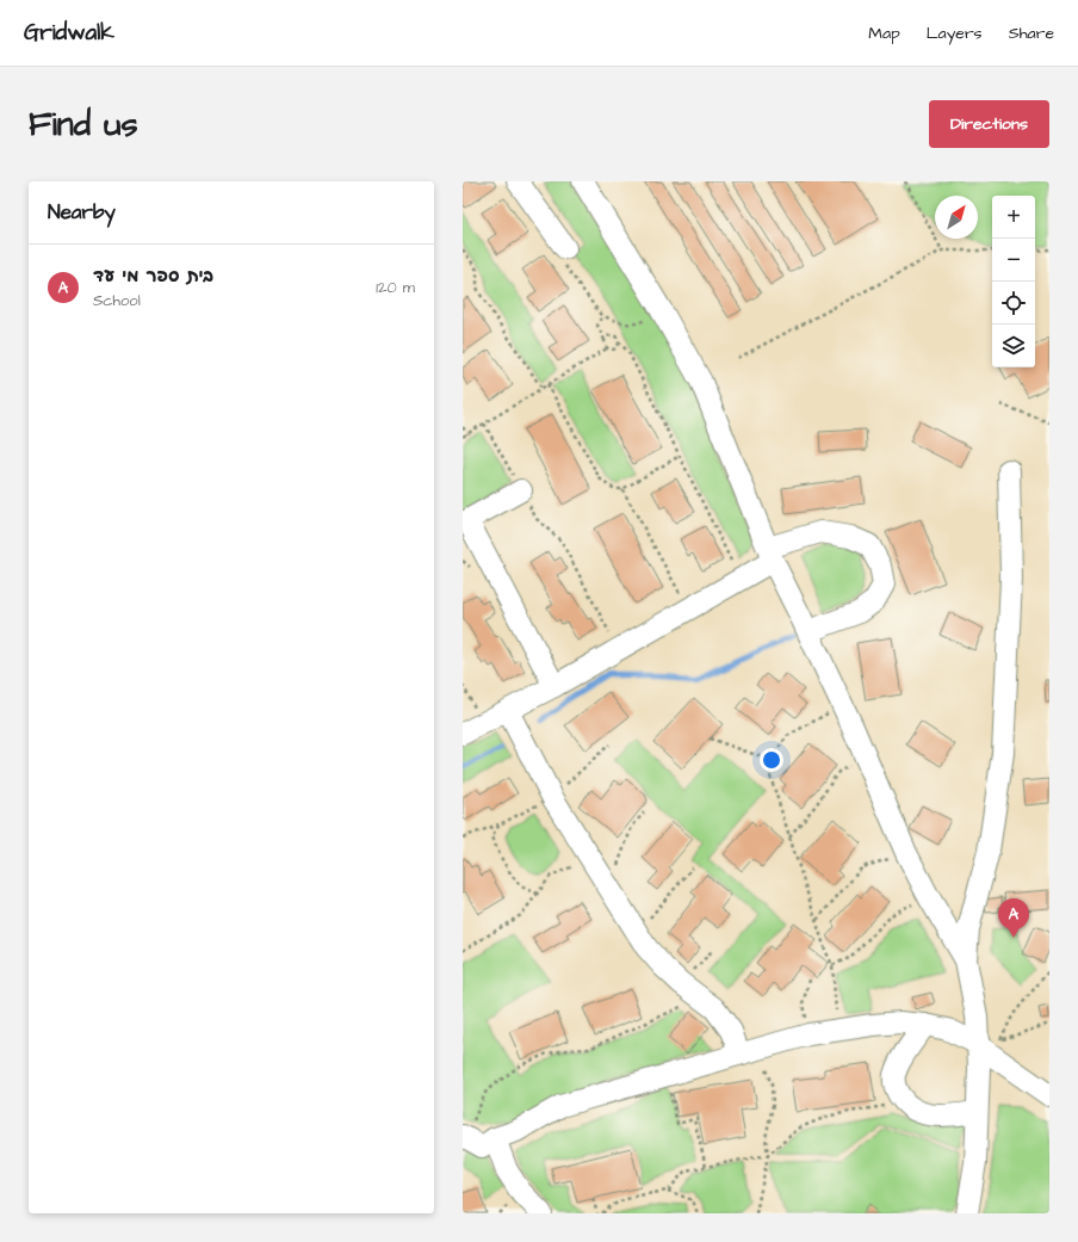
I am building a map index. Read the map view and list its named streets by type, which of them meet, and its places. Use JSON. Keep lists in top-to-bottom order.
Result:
{
  "north": "top right",
  "page": {
    "header": "Gridwalk",
    "nav": ["Map", "Layers", "Share"],
    "buttons": "Directions",
    "title": "Find us",
    "heading": "Nearby",
    "map_buttons": ["+", "−"],
    "list": [
      {
        "mark": "A",
        "name": "בית ספר מי עד",
        "note": "School",
        "value": "120 m"
      }
    ],
    "pins": "A"
  }
}
